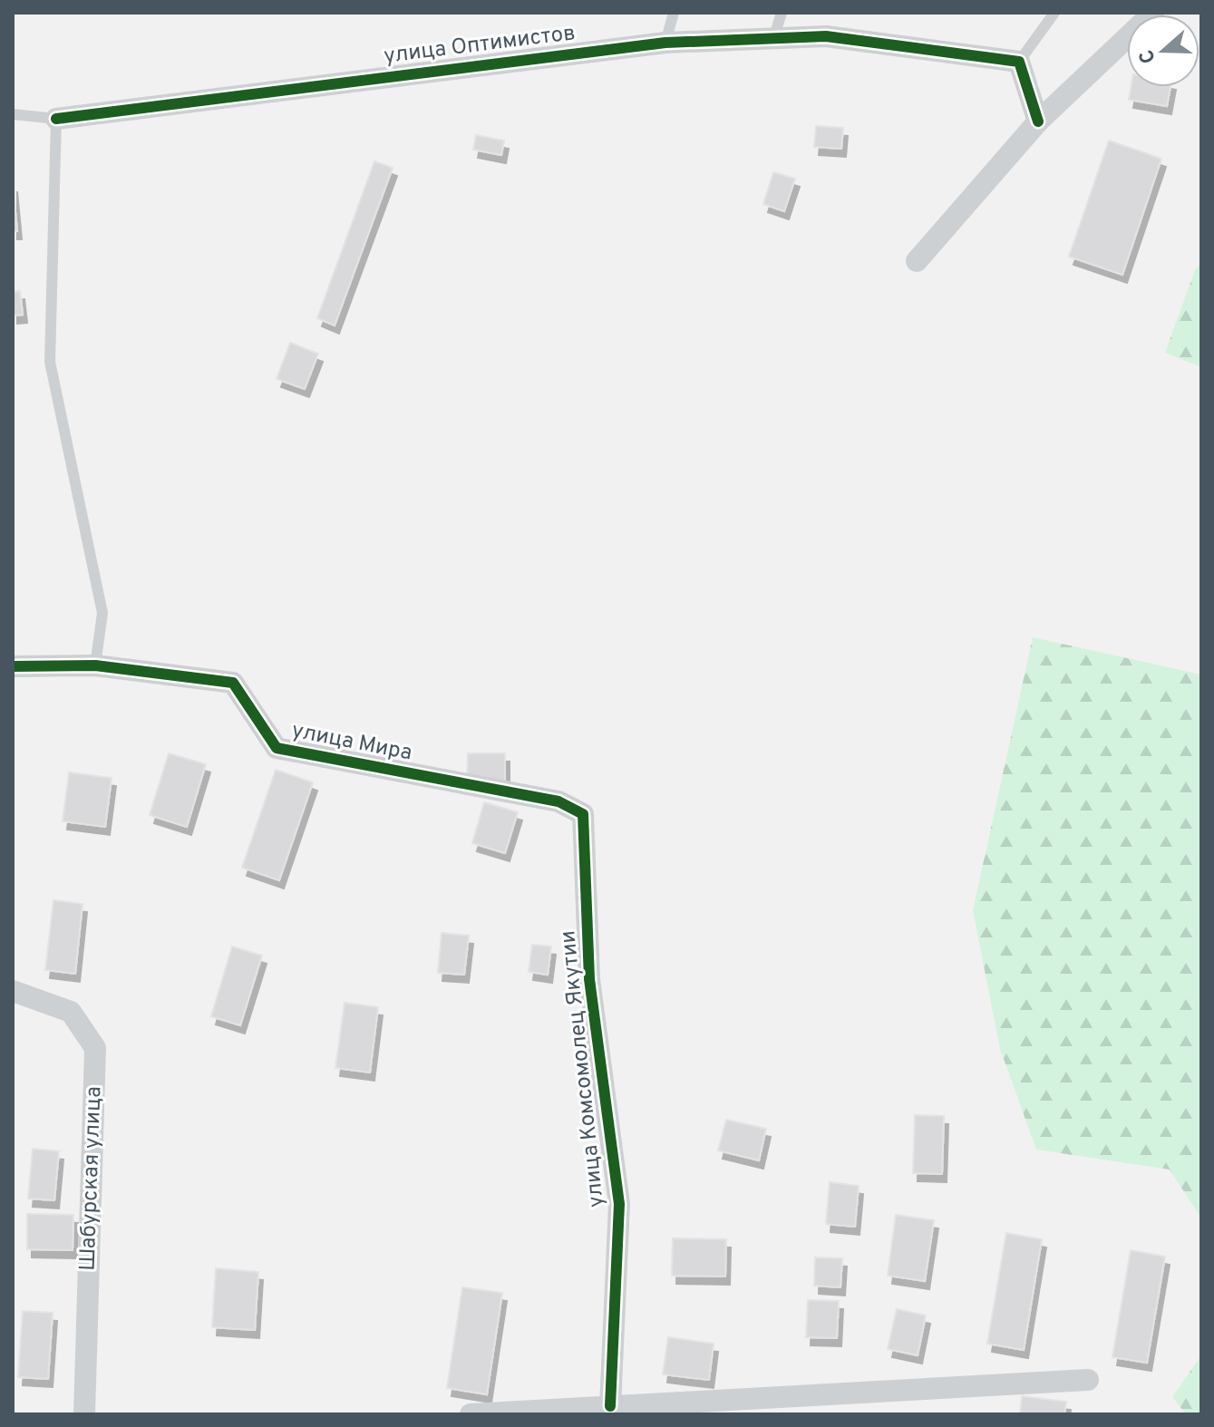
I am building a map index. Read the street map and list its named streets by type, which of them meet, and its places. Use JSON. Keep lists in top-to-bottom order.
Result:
{
  "streets": {
    "street": [
      "улица Оптимистов",
      "улица Мира",
      "улица Комсомолец Якутии",
      "Шабурская улица"
    ]
  },
  "crossings": [
    ["улица Мира", "улица Комсомолец Якутии"]
  ],
  "north": "left"
}
